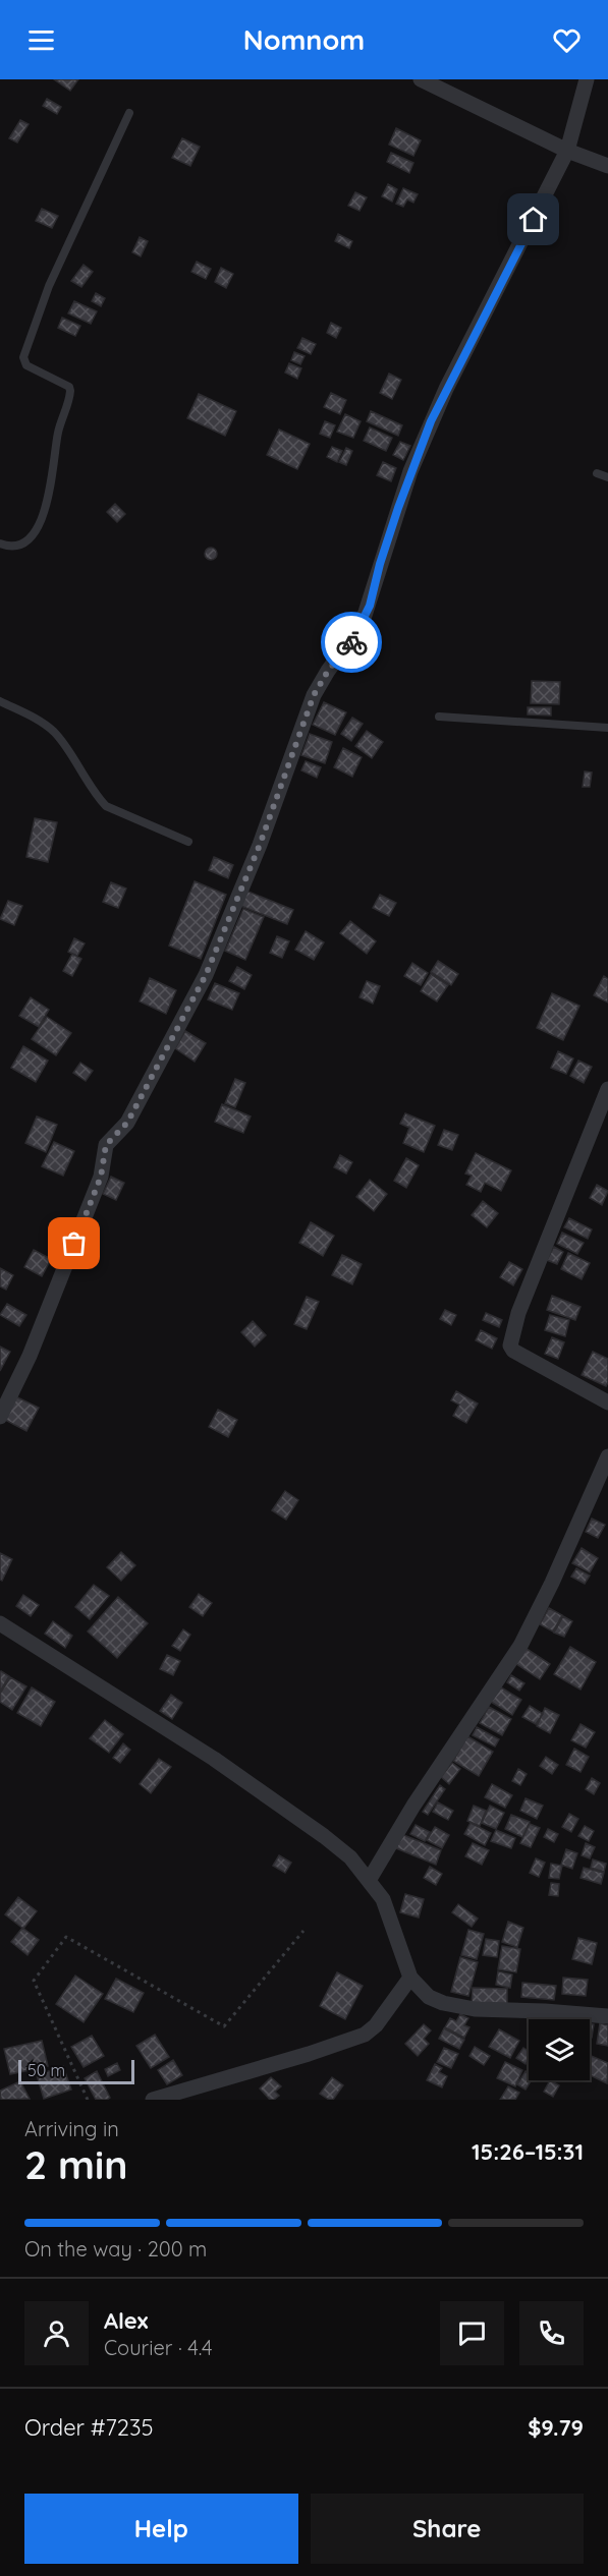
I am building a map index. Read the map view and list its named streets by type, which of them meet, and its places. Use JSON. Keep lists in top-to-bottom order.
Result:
{
  "scale_bar": "50 m",
  "page": {
    "header": "Nomnom",
    "scale": "50 m",
    "heading": ["2 min", "Arriving in", "15:26–15:31"],
    "panel": [
      "Alex",
      "Courier · 4.4",
      "Order #7235",
      "$9.79"
    ],
    "bar": "On the way · 200 m",
    "buttons": ["Help", "Share"]
  }
}
